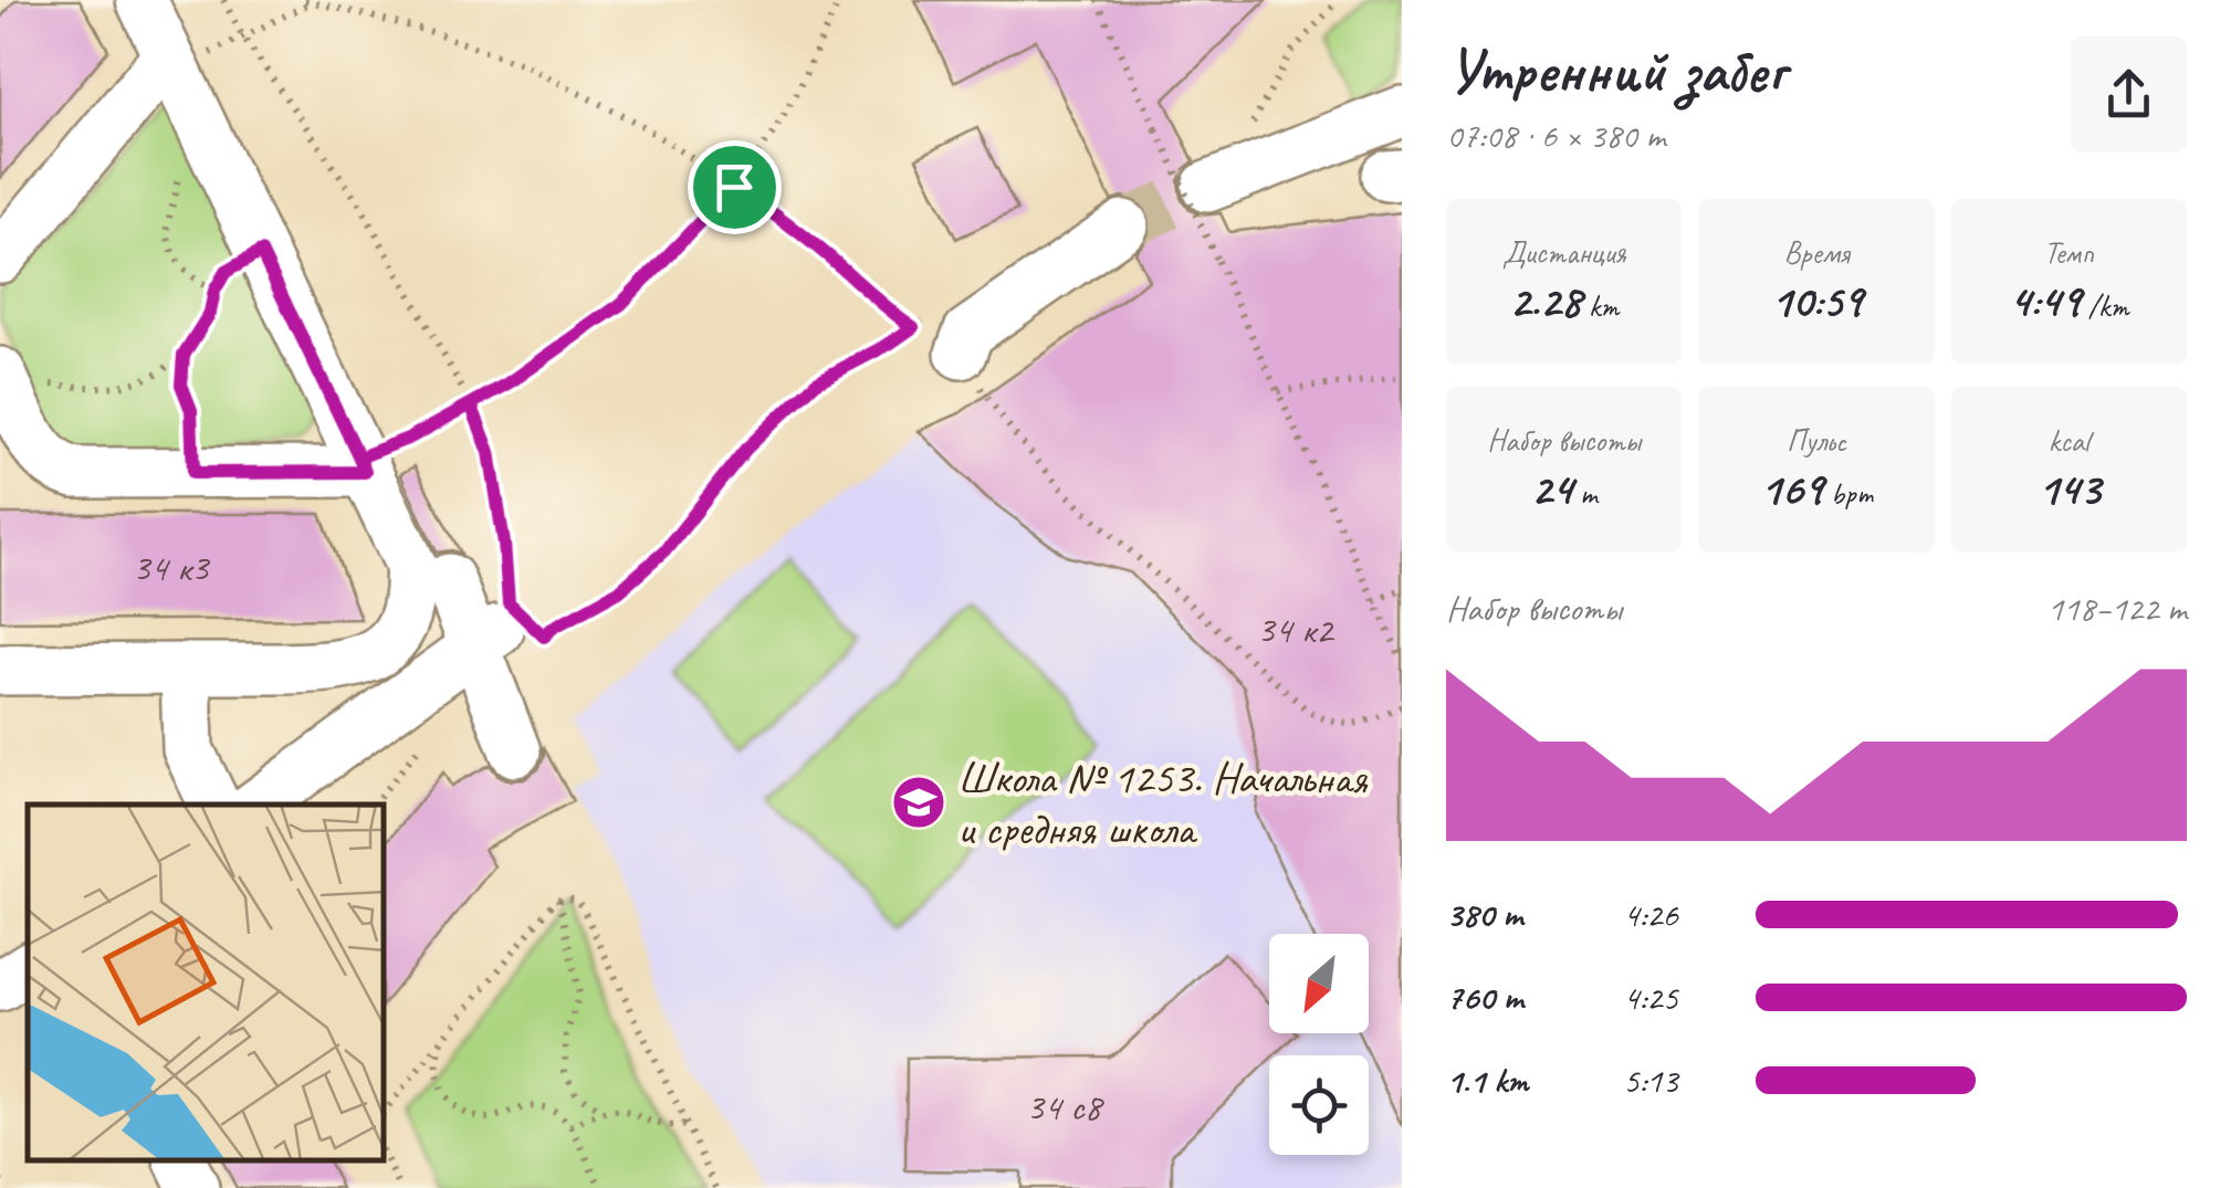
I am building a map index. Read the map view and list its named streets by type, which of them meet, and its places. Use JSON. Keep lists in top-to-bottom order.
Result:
{
  "places": {
    "school or university": ["Школа № 1253. Начальная и средняя школа"]
  },
  "house_numbers": ["34 к3", "34 к2", "34 с8"],
  "north": "bottom left",
  "page": {
    "heading": ["Утренний забег", "07:08 · 6 × 380 m"],
    "stats": [
      ["Дистанция", "2.28 km"],
      ["Время", "10:59"],
      ["Темп", "4:49 /km"],
      ["Набор высоты", "24 m"],
      ["Пульс", "169 bpm"],
      ["kcal", "143"]
    ],
    "chart": ["Набор высоты", "118–122 m"],
    "list": [
      {
        "name": "380 m",
        "note": "4:26"
      },
      {
        "name": "760 m",
        "note": "4:25"
      },
      {
        "name": "1.1 km",
        "note": "5:13"
      }
    ]
  }
}
